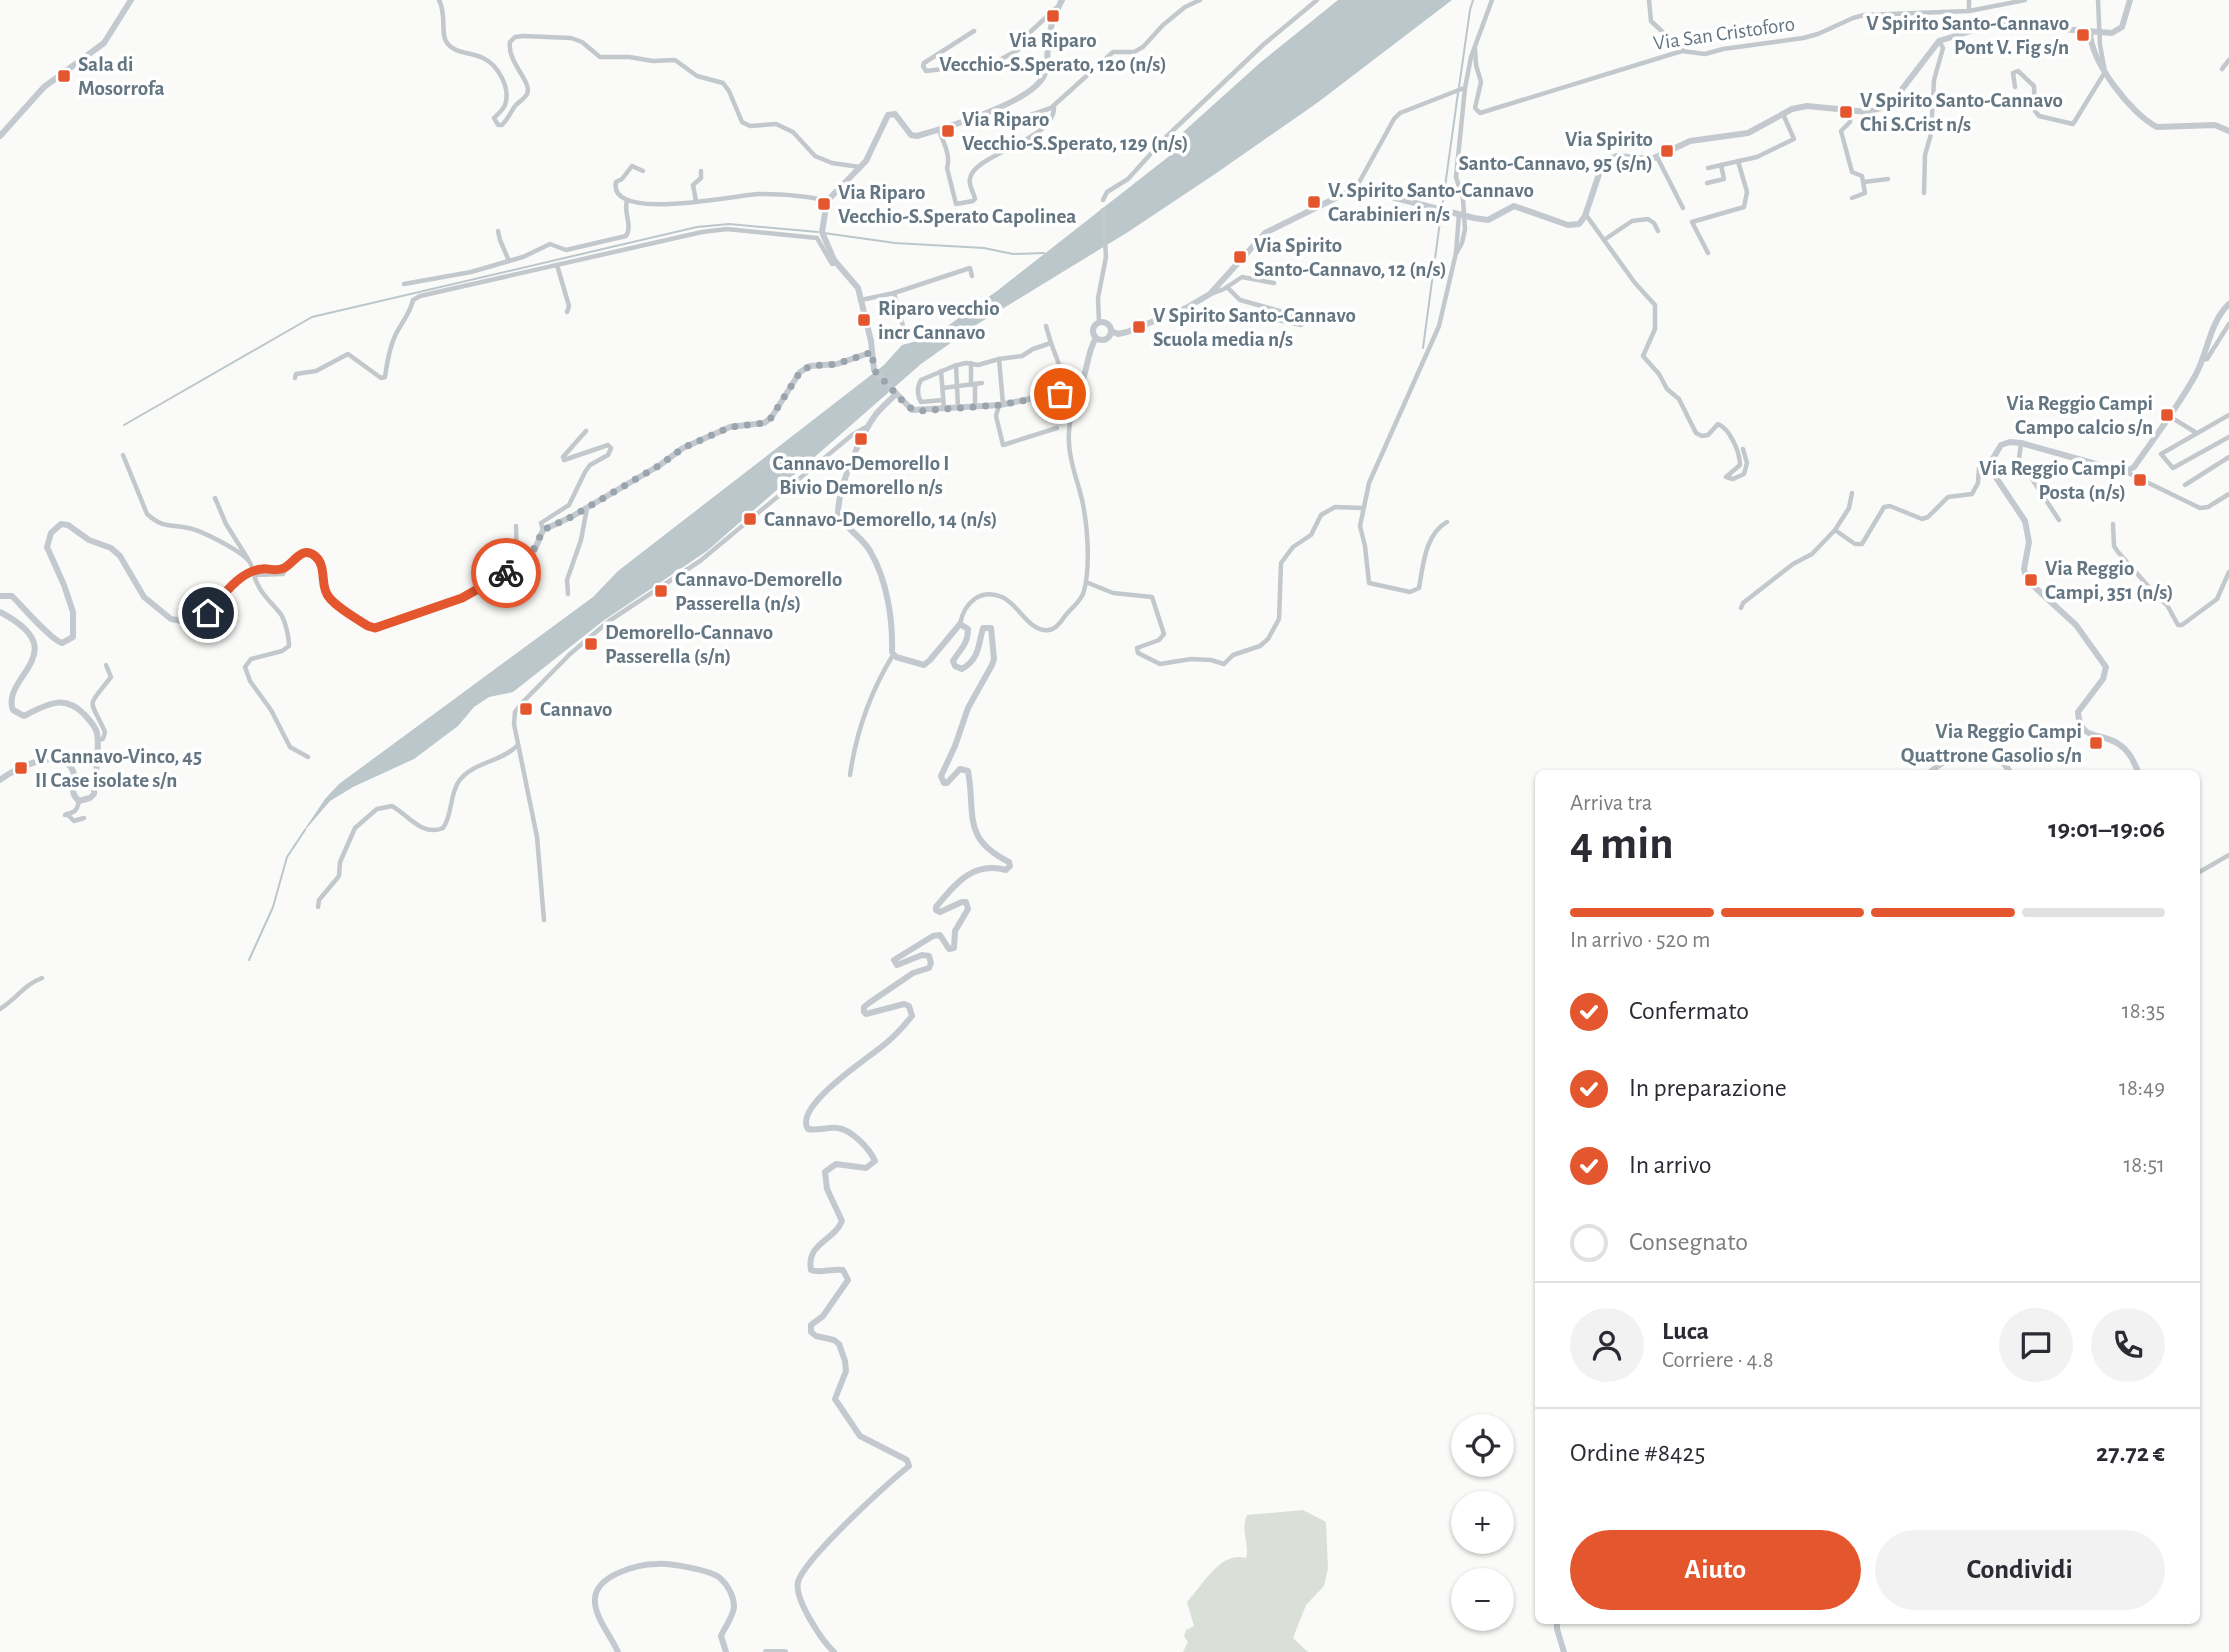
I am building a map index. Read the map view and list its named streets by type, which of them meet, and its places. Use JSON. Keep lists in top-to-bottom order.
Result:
{
  "streets": {
    "street": ["Via San Cristoforo"]
  },
  "places": {
    "transit": [
      "Via Riparo Vecchio-S.Sperato, 120 (n/s)",
      "V Spirito Santo-Cannavo Pont V. Fig s/n",
      "Sala di Mosorrofa",
      "V Spirito Santo-Cannavo Chi S.Crist n/s",
      "Via Riparo Vecchio-S.Sperato, 129 (n/s)",
      "Via Spirito Santo-Cannavo, 95 (s/n)",
      "V. Spirito Santo-Cannavo Carabinieri n/s",
      "Via Riparo Vecchio-S.Sperato Capolinea",
      "Via Spirito Santo-Cannavo, 12 (n/s)",
      "Riparo vecchio incr Cannavo",
      "V Spirito Santo-Cannavo Scuola media n/s",
      "Via Reggio Campi Campo calcio s/n",
      "Cannavo-Demorello I Bivio Demorello n/s",
      "Via Reggio Campi Posta (n/s)",
      "Cannavo-Demorello, 14 (n/s)",
      "Via Reggio Campi, 351 (n/s)",
      "Cannavo-Demorello Passerella (n/s)",
      "Demorello-Cannavo Passerella (s/n)",
      "Cannavo",
      "Via Reggio Campi Quattrone Gasolio s/n",
      "V Cannavo-Vinco, 45 II Case isolate s/n"
    ]
  },
  "page": {
    "heading": ["4 min", "Arriva tra", "19:01–19:06"],
    "panel": [
      "Luca",
      "Corriere · 4.8",
      "Ordine #8425",
      "27.72 €"
    ],
    "bar": "In arrivo · 520 m",
    "list": [
      ["Confermato", "18:35"],
      ["In preparazione", "18:49"],
      ["In arrivo", "18:51"],
      "Consegnato"
    ],
    "map_buttons": ["+", "−"],
    "buttons": ["Aiuto", "Condividi"]
  }
}
